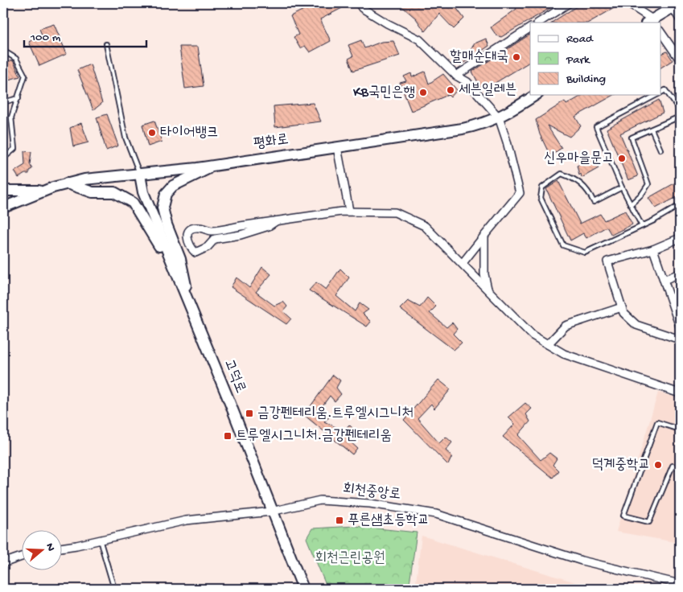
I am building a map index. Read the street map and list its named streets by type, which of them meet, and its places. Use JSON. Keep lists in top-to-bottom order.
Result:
{
  "streets": {
    "main road": ["평화로", "고덕로"],
    "street": ["회천중앙로"]
  },
  "crossings": [
    ["평화로", "고덕로"],
    ["고덕로", "회천중앙로"]
  ],
  "parks": ["회천근린공원"],
  "places": {
    "other": [
      "할매순대국",
      "세븐일레븐",
      "KB국민은행",
      "타이어뱅크",
      "신우마을문고",
      "덕계중학교"
    ],
    "transit": ["금강펜테리움.트루엘시그니처", "트루엘시그니처.금강펜테리움", "푸른샘초등학교"]
  },
  "legend": ["Road", "Park", "Building"],
  "scale_bar": "100 m",
  "north": "right"
}
